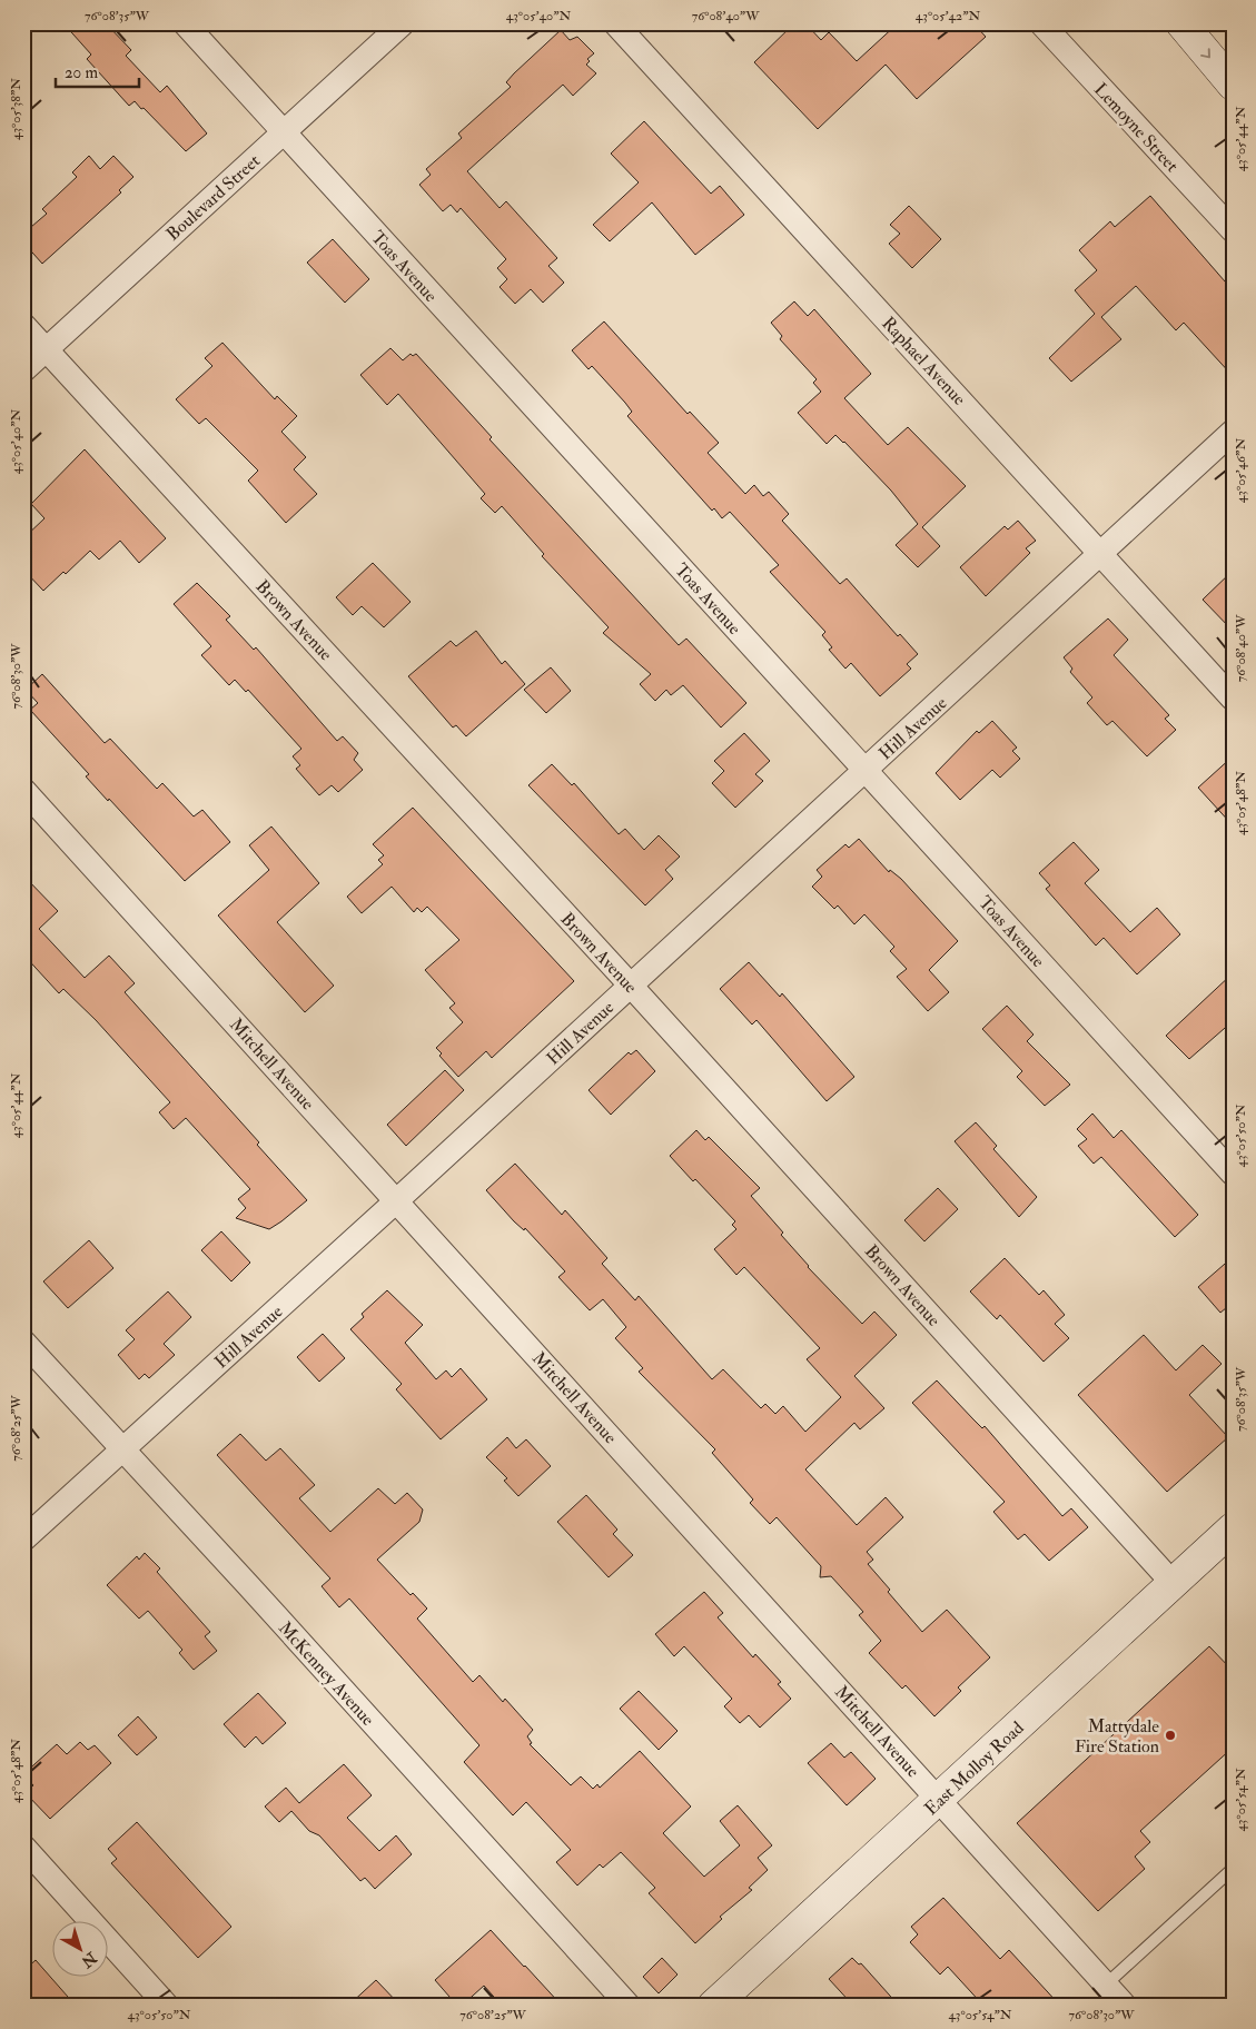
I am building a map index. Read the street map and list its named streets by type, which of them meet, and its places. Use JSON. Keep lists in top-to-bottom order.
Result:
{
  "streets": {
    "street": [
      "Lemoyne Street",
      "Boulevard Street",
      "Toas Avenue",
      "Raphael Avenue",
      "Brown Avenue",
      "Hill Avenue",
      "Mitchell Avenue",
      "McKenney Avenue",
      "East Molloy Road"
    ]
  },
  "crossings": [
    ["Boulevard Street", "Toas Avenue"],
    ["Boulevard Street", "Brown Avenue"],
    ["Toas Avenue", "Hill Avenue"],
    ["Raphael Avenue", "Hill Avenue"],
    ["Brown Avenue", "Hill Avenue"],
    ["Brown Avenue", "East Molloy Road"],
    ["Hill Avenue", "Mitchell Avenue"],
    ["Hill Avenue", "McKenney Avenue"],
    ["Mitchell Avenue", "East Molloy Road"]
  ],
  "places": ["Mattydale Fire Station"],
  "scale_bar": "20 m",
  "north": "bottom right",
  "coordinates": [
    "76°08'35\"W",
    "43°05'40\"N",
    "76°08'40\"W",
    "43°05'42\"N",
    "43°05'38\"N",
    "43°05'44\"N",
    "43°05'46\"N",
    "76°08'30\"W",
    "43°05'48\"N",
    "43°05'50\"N",
    "76°08'25\"W",
    "43°05'54\"N"
  ]
}
